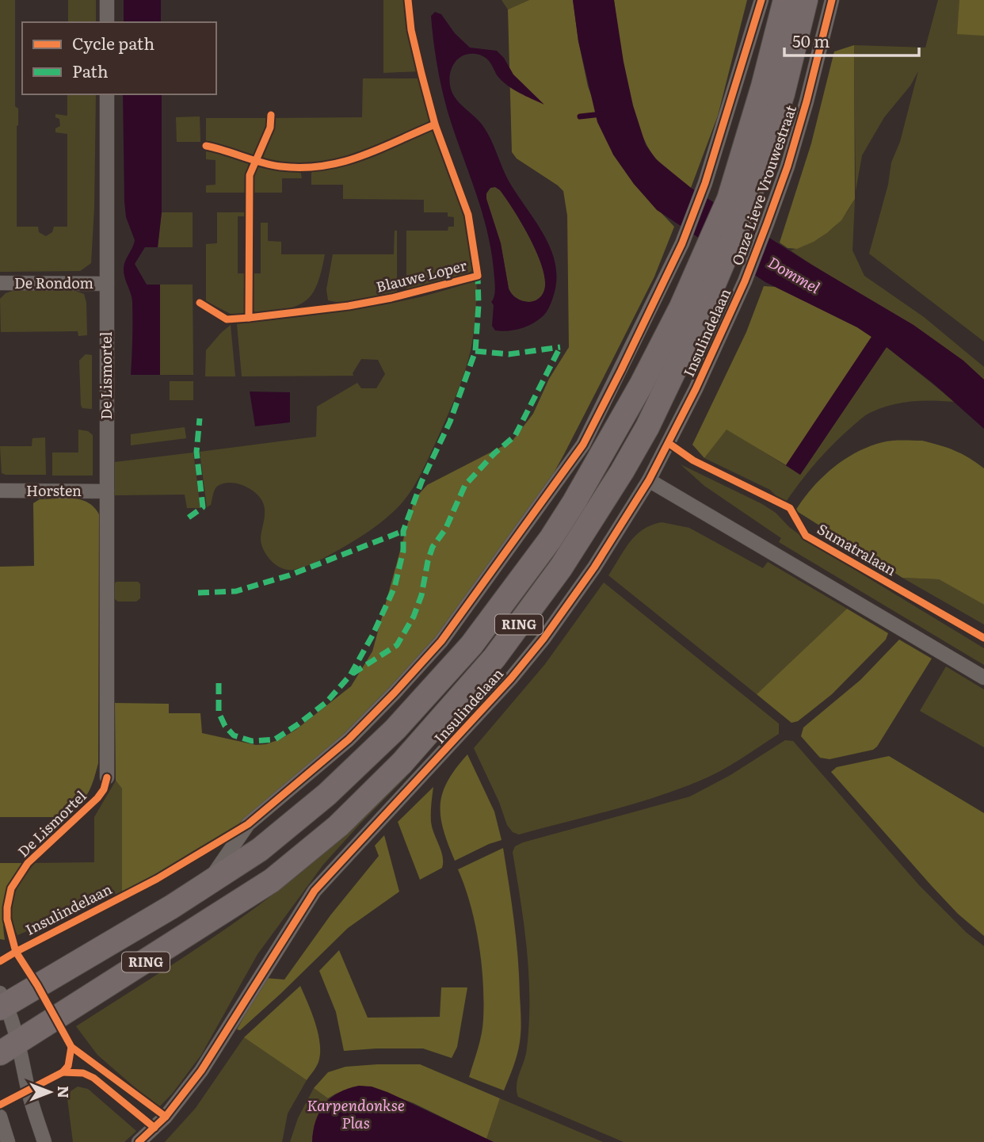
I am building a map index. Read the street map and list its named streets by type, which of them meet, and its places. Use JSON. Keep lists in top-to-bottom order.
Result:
{
  "streets": {
    "main road": ["Onze Lieve Vrouwestraat", "Insulindelaan", "RING"],
    "street": ["De Rondom", "De Lismortel", "Horsten"],
    "cycle path": ["Blauwe Loper", "Sumatralaan"]
  },
  "crossings": [
    ["Onze Lieve Vrouwestraat", "Insulindelaan"],
    ["Onze Lieve Vrouwestraat", "RING"],
    ["De Rondom", "De Lismortel"],
    ["Insulindelaan", "RING"],
    ["De Lismortel", "Horsten"]
  ],
  "water": ["Dommel", "Karpendonkse Plas"],
  "legend": ["Cycle path", "Path"],
  "scale_bar": "50 m",
  "north": "right"
}
